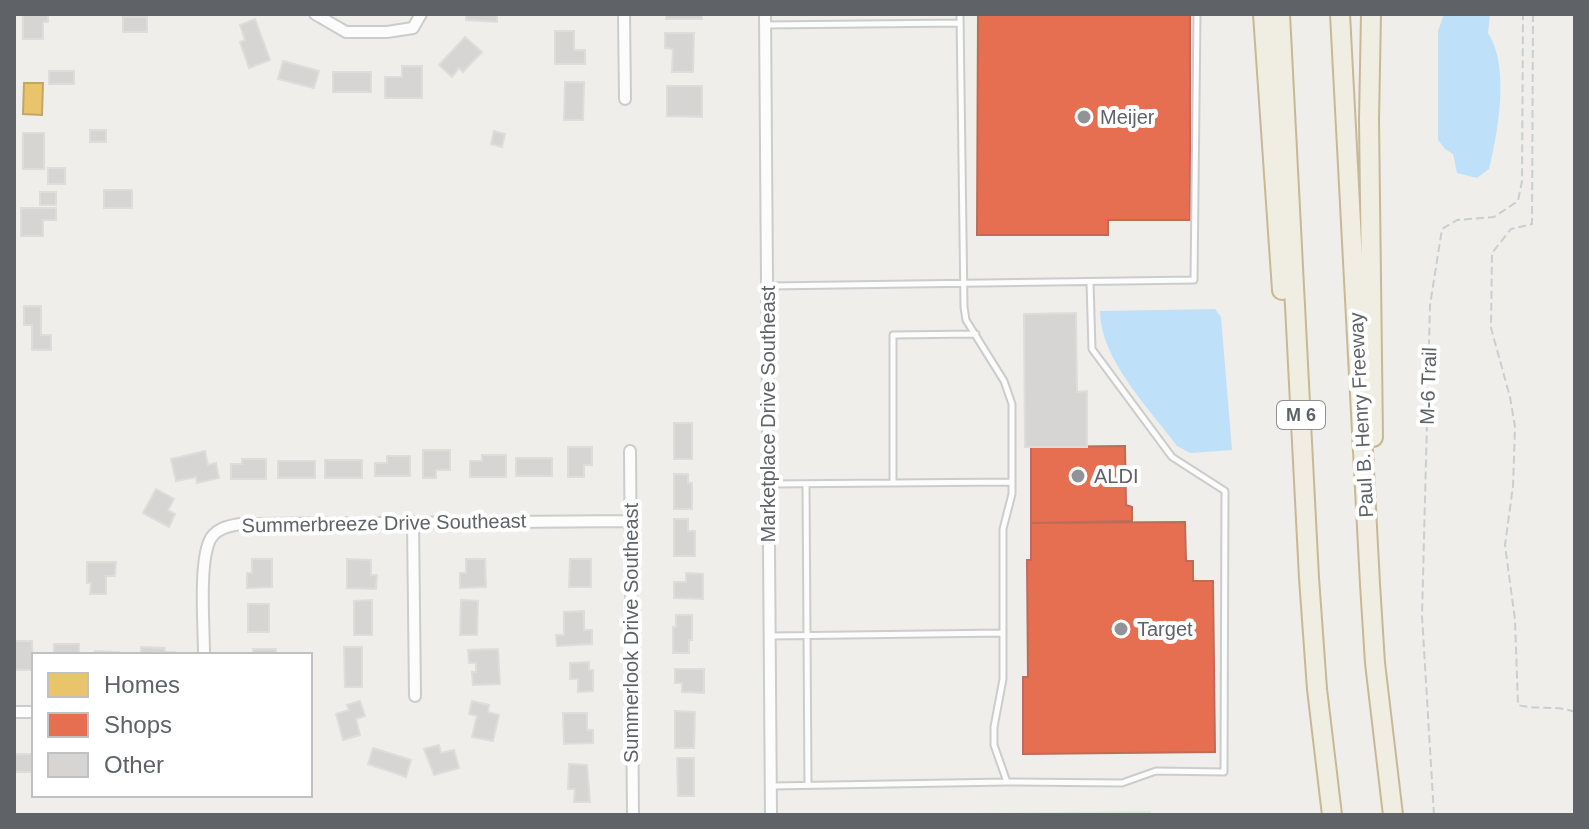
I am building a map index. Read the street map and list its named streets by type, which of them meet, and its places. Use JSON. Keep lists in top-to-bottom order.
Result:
{
  "streets": {
    "highway": ["M 6", "Paul B. Henry Freeway"],
    "street": ["Marketplace Drive Southeast", "Summerbreeze Drive Southeast", "Summerlook Drive Southeast"],
    "path": ["M-6 Trail"]
  },
  "crossings": [
    ["Summerbreeze Drive Southeast", "Summerlook Drive Southeast"]
  ],
  "places": ["Meijer", "ALDI", "Target"],
  "legend": ["Homes", "Shops", "Other"]
}
